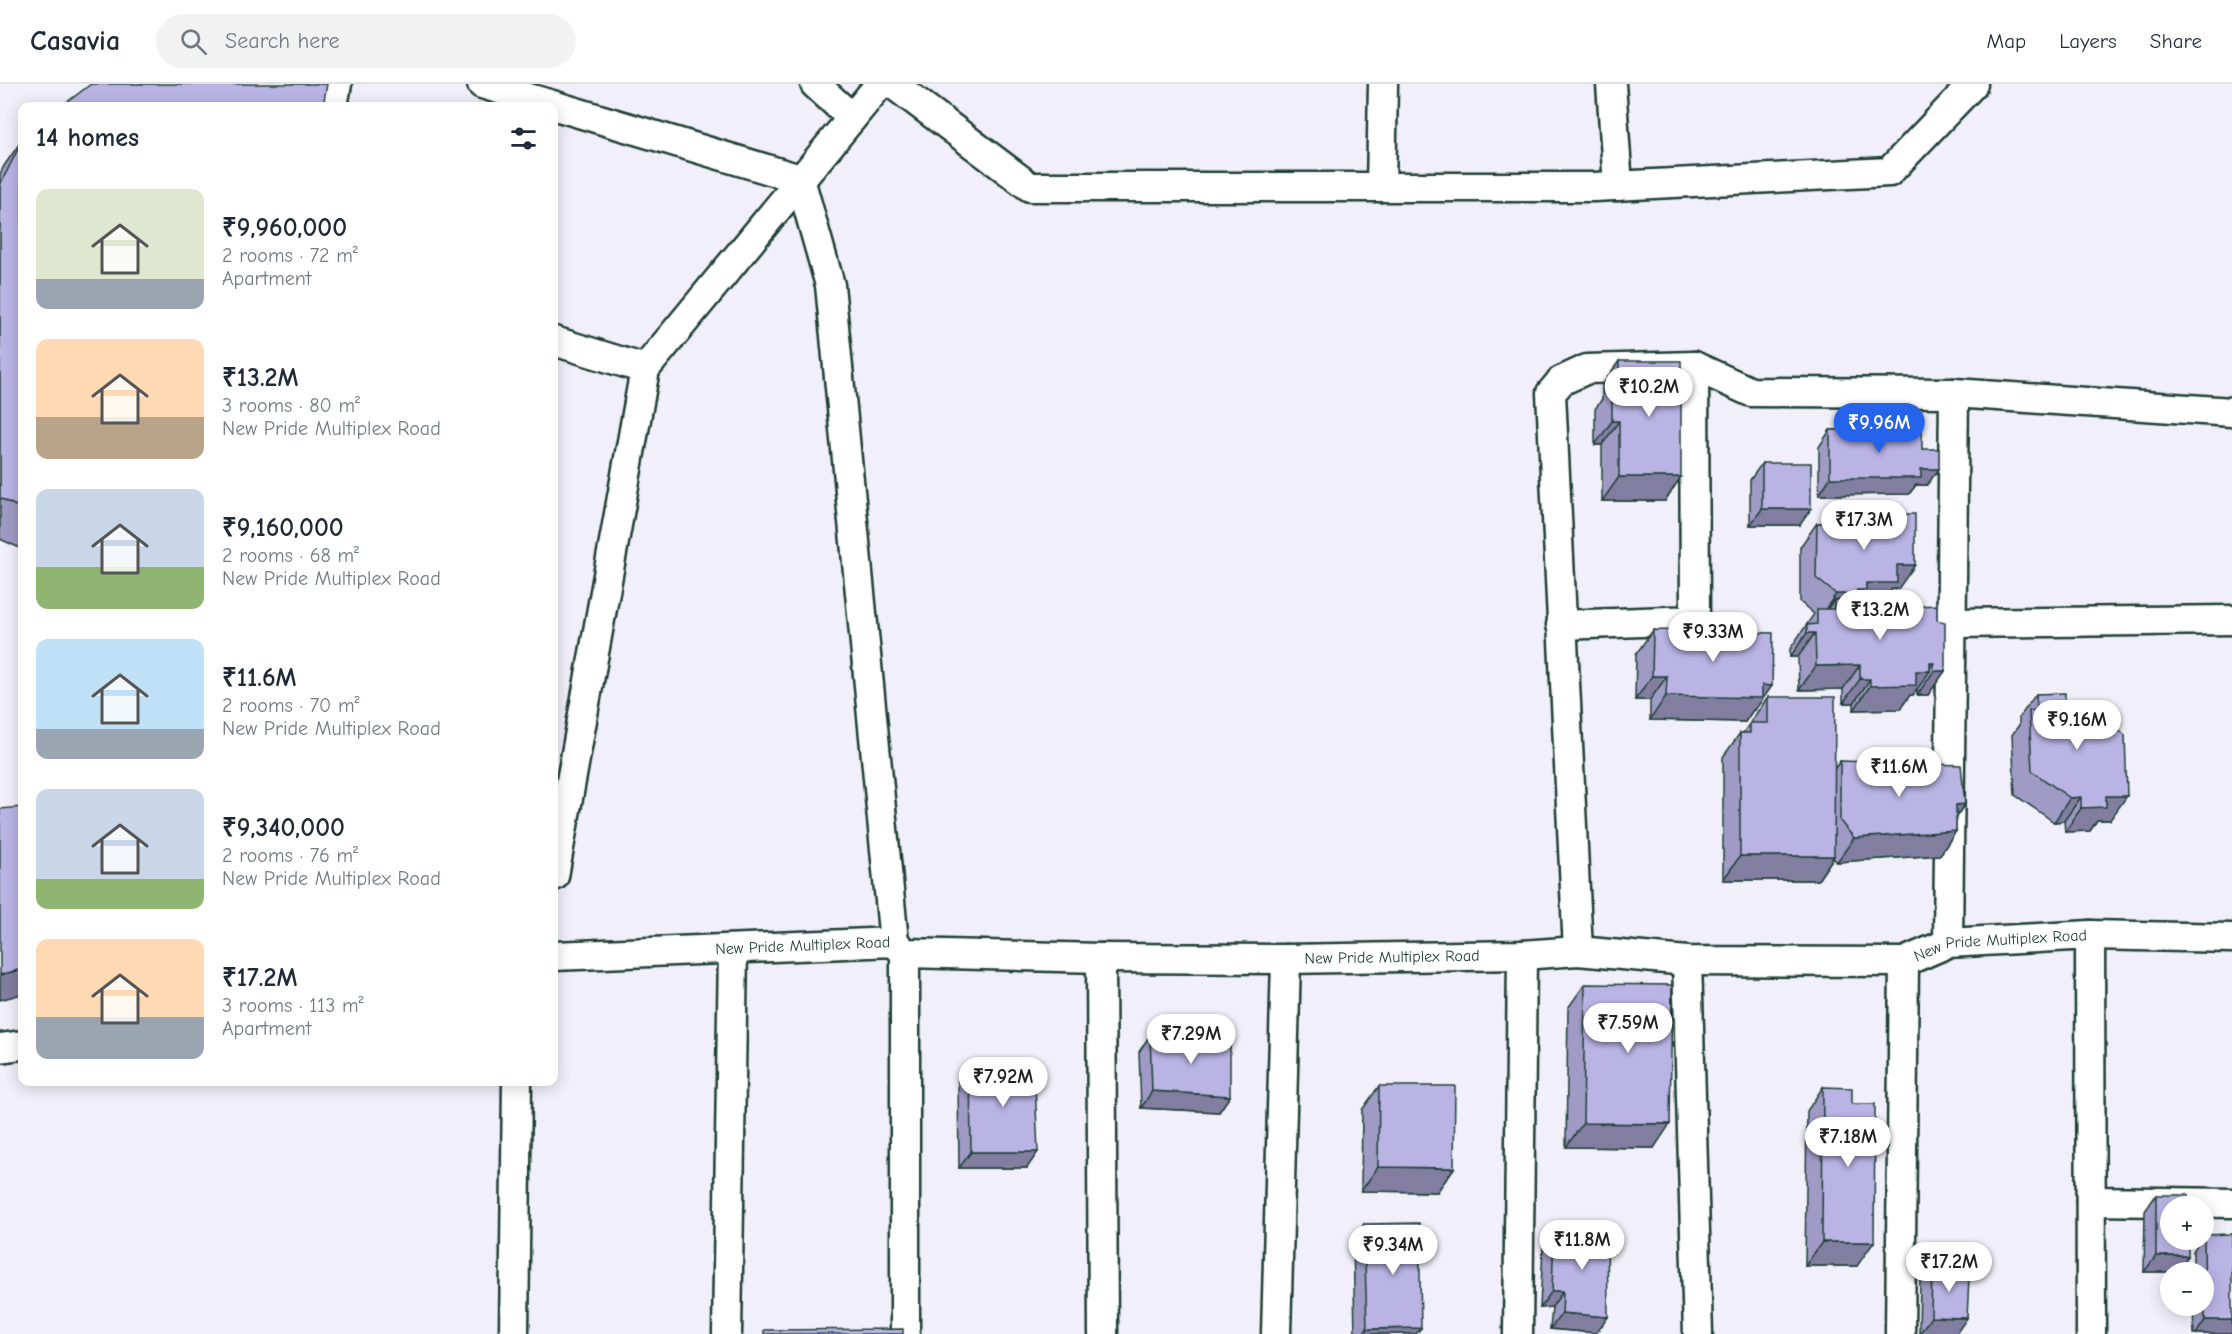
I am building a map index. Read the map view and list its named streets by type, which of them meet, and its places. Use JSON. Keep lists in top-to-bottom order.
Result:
{
  "streets": {
    "street": ["New Pride Multiplex Road"]
  },
  "page": {
    "header": "Casavia",
    "search": "Search here",
    "nav": ["Map", "Layers", "Share"],
    "heading": "14 homes",
    "list": [
      {
        "name": "₹9,960,000",
        "note": "2 rooms · 72 m² · Apartment"
      },
      {
        "name": "₹13.2M",
        "note": "3 rooms · 80 m² · New Pride Multiplex Road"
      },
      {
        "name": "₹9,160,000",
        "note": "2 rooms · 68 m² · New Pride Multiplex Road"
      },
      {
        "name": "₹11.6M",
        "note": "2 rooms · 70 m² · New Pride Multiplex Road"
      },
      {
        "name": "₹9,340,000",
        "note": "2 rooms · 76 m² · New Pride Multiplex Road"
      },
      {
        "name": "₹17.2M",
        "note": "3 rooms · 113 m² · Apartment"
      }
    ],
    "price": [
      "₹10.2M",
      "₹9.96M",
      "₹17.3M",
      "₹13.2M",
      "₹9.33M",
      "₹9.16M",
      "₹11.6M",
      "₹7.59M",
      "₹7.29M",
      "₹7.92M",
      "₹7.18M",
      "₹11.8M",
      "₹9.34M",
      "₹17.2M"
    ],
    "map_buttons": ["+", "−"]
  }
}
